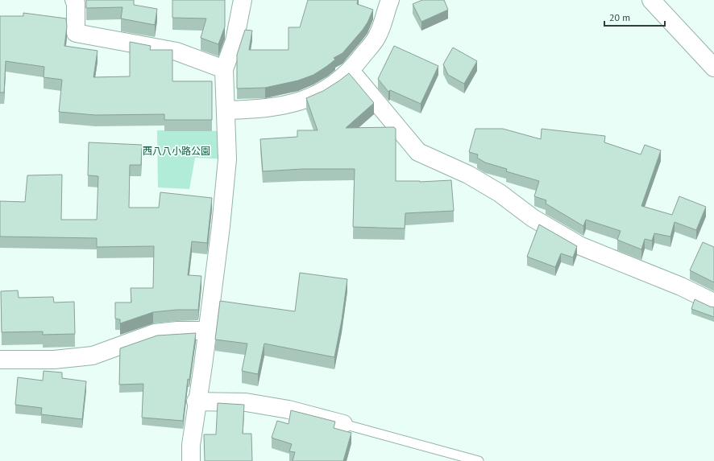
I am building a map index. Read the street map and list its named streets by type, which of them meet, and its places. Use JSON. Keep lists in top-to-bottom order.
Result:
{
  "parks": ["西八八小路公園"],
  "scale_bar": "20 m"
}
